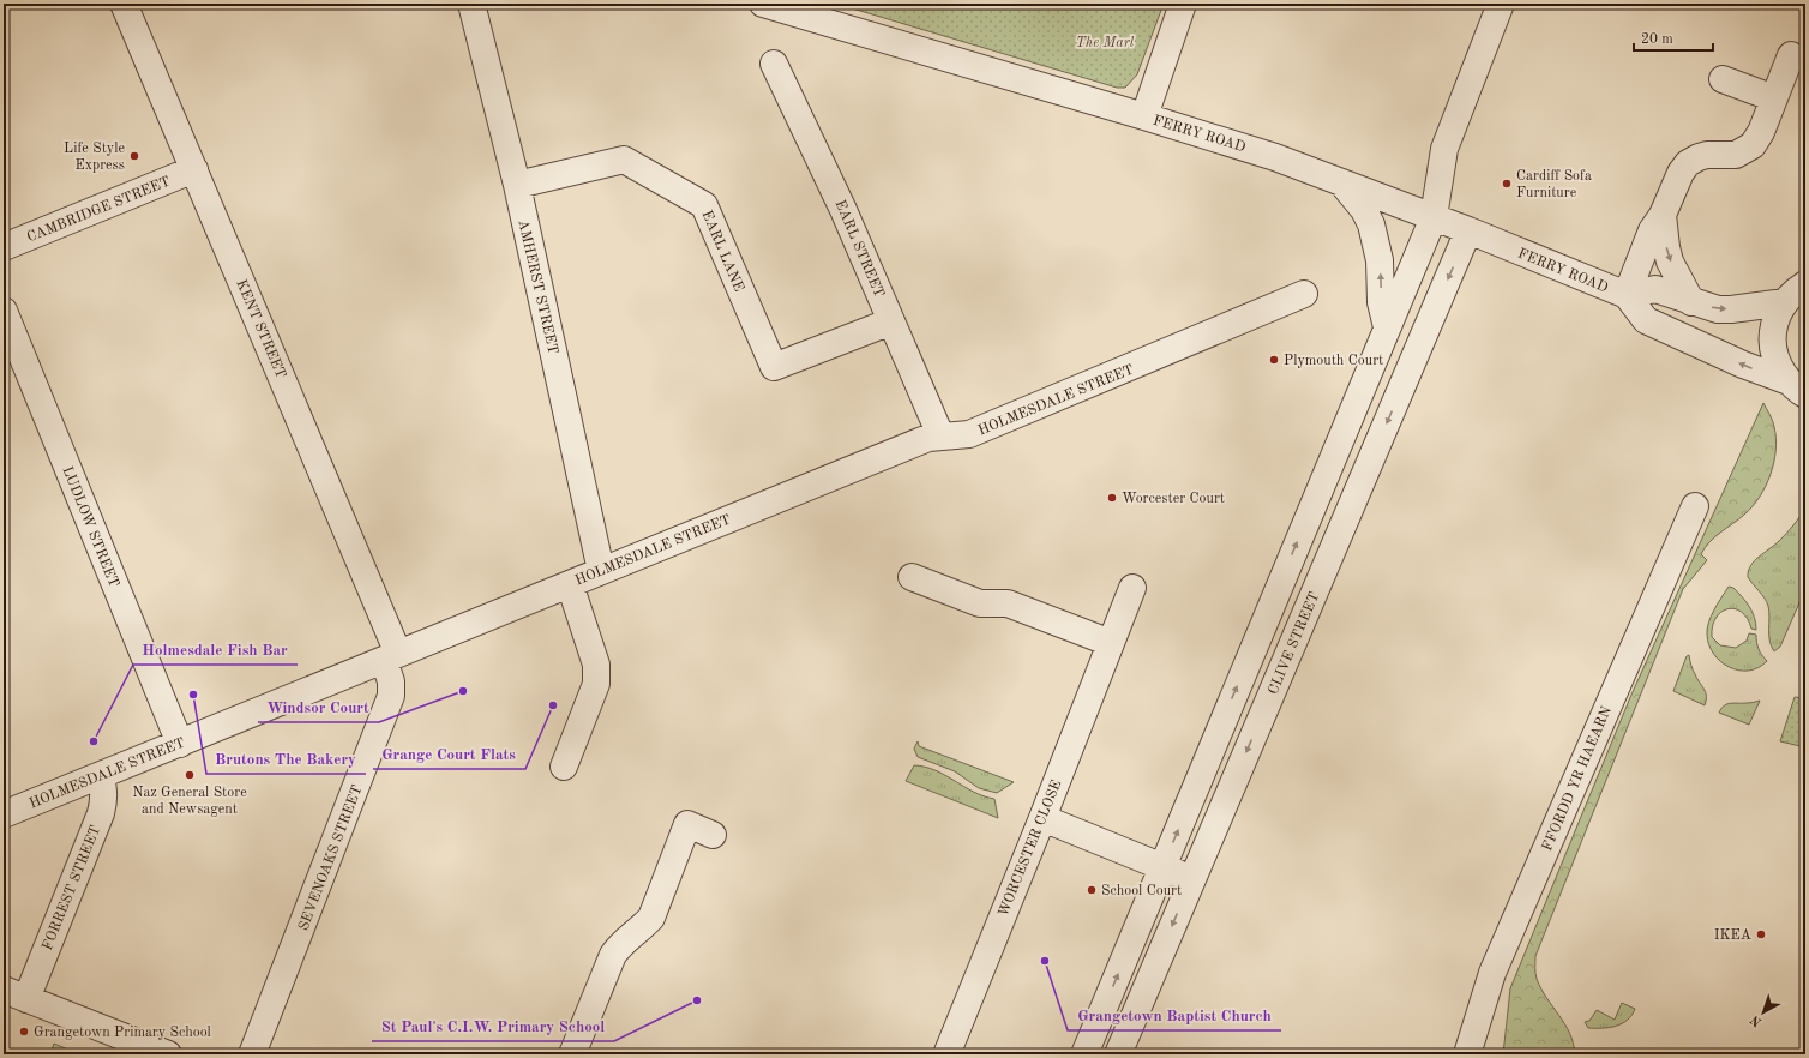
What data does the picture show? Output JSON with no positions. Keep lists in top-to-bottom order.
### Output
{
  "streets": {
    "street": [
      "FERRY ROAD",
      "CAMBRIDGE STREET",
      "EARL STREET",
      "EARL LANE",
      "AMHERST STREET",
      "KENT STREET",
      "HOLMESDALE STREET",
      "LUDLOW STREET",
      "CLIVE STREET",
      "FFORDD YR HAEARN",
      "WORCESTER CLOSE",
      "SEVENOAKS STREET",
      "FORREST STREET"
    ]
  },
  "crossings": [
    ["FERRY ROAD", "CLIVE STREET"],
    ["CAMBRIDGE STREET", "KENT STREET"],
    ["EARL STREET", "EARL LANE"],
    ["EARL STREET", "HOLMESDALE STREET"],
    ["EARL LANE", "AMHERST STREET"],
    ["AMHERST STREET", "HOLMESDALE STREET"],
    ["KENT STREET", "HOLMESDALE STREET"],
    ["KENT STREET", "SEVENOAKS STREET"],
    ["HOLMESDALE STREET", "LUDLOW STREET"],
    ["HOLMESDALE STREET", "SEVENOAKS STREET"],
    ["HOLMESDALE STREET", "FORREST STREET"]
  ],
  "parks": ["The Marl"],
  "places": [
    "Life Style Express",
    "Cardiff Sofa Furniture",
    "Plymouth Court",
    "Worcester Court",
    "Windsor Court",
    "Brutons The Bakery",
    "Grange Court Flats",
    "Holmesdale Fish Bar",
    "Naz General Store and Newsagent",
    "School Court",
    "IKEA",
    "Grangetown Baptist Church",
    "St Paul's C.I.W. Primary School",
    "Grangetown Primary School"
  ],
  "scale_bar": "20 m",
  "north": "bottom left"
}
